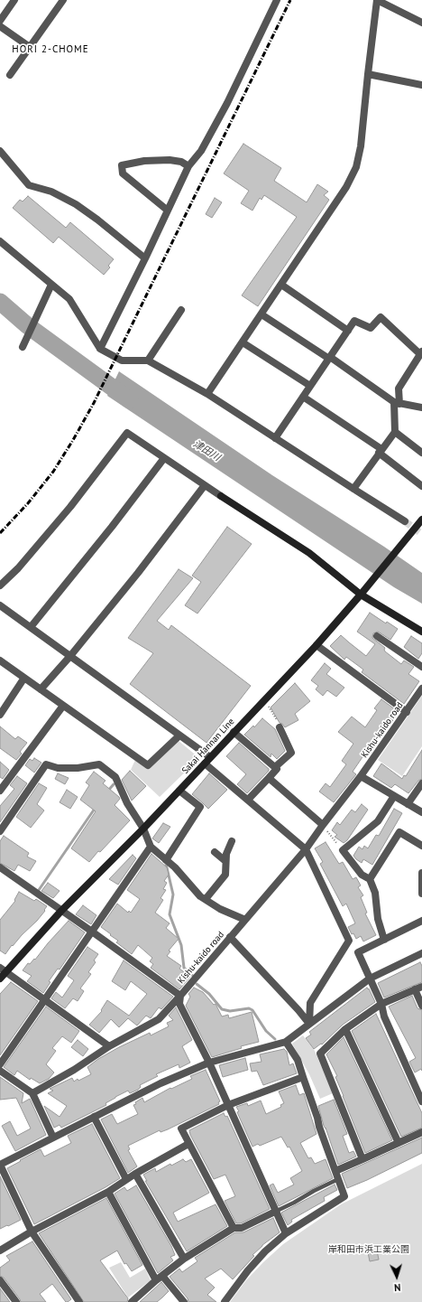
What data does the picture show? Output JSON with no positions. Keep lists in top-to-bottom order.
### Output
{
  "streets": {
    "main road": ["Sakai Hannan Line"],
    "street": ["Kishu-kaido road"]
  },
  "districts": ["HORI 2-CHOME"],
  "water": ["津田川"],
  "parks": ["岸和田市浜工業公園"],
  "north": "bottom"
}
